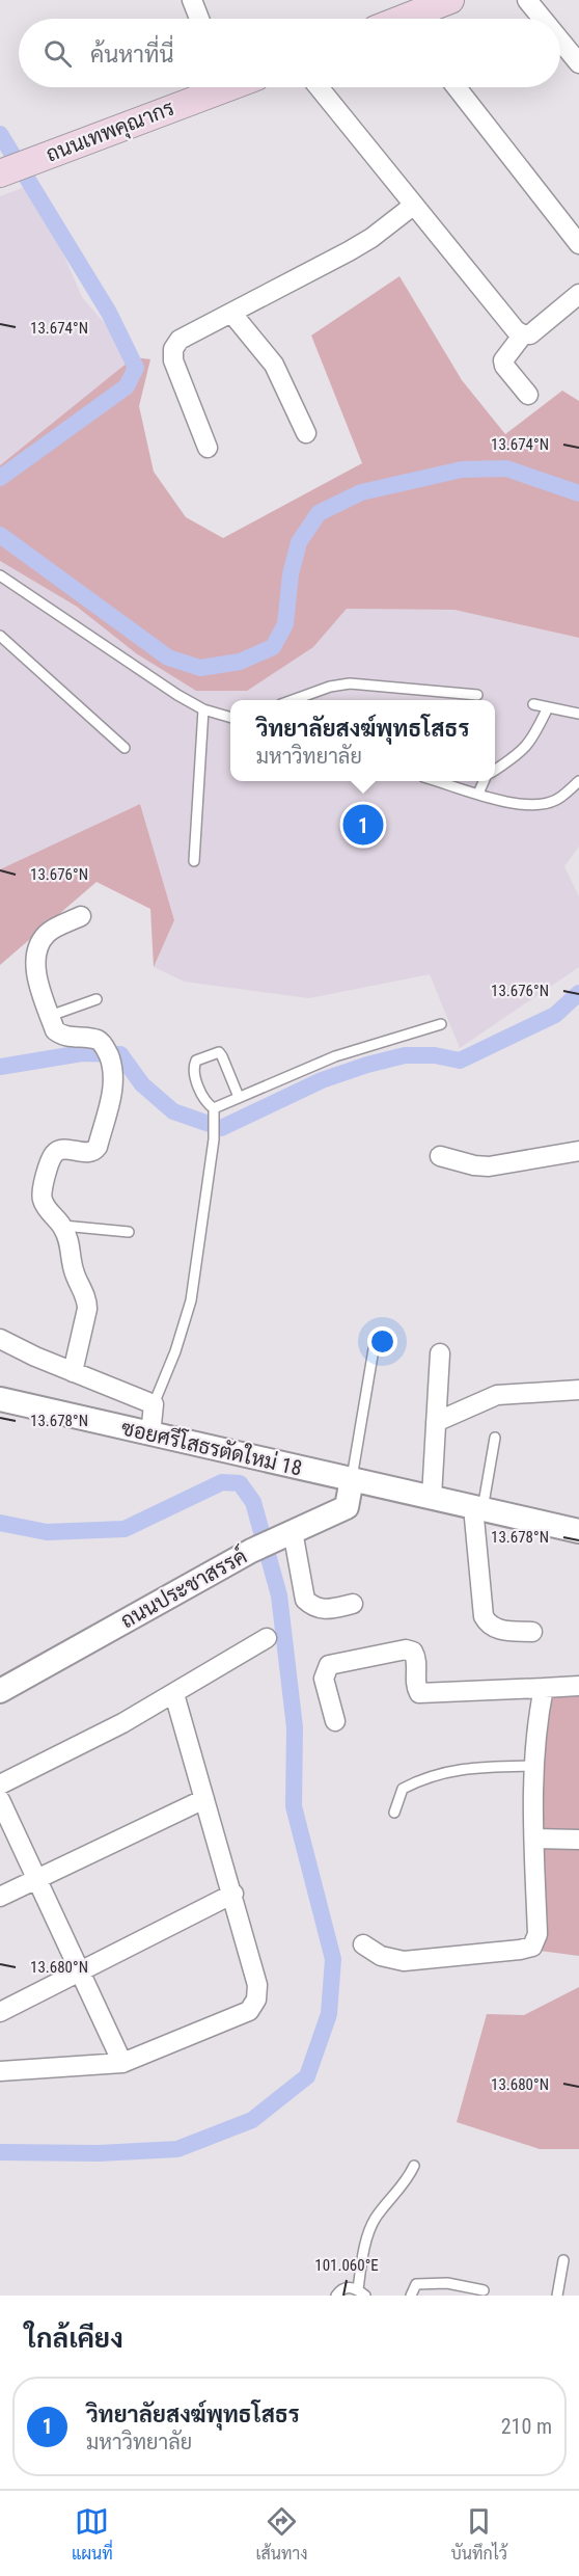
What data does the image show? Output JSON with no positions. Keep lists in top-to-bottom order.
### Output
{
  "streets": {
    "main road": ["ถนนเทพคุณากร"],
    "street": ["ซอยศรีโสธรตัดใหม่ 18", "ถนนประชาสรรค์"]
  },
  "crossings": [
    ["ซอยศรีโสธรตัดใหม่ 18", "ถนนประชาสรรค์"]
  ],
  "page": {
    "search": "ค้นหาที่นี่",
    "popup": ["วิทยาลัยสงฆ์พุทธโสธร", "มหาวิทยาลัย"],
    "pins": "1",
    "heading": "ใกล้เคียง",
    "list": [
      {
        "mark": "1",
        "name": "วิทยาลัยสงฆ์พุทธโสธร",
        "note": "มหาวิทยาลัย",
        "value": "210 m"
      }
    ],
    "nav": ["แผนที่", "เส้นทาง", "บันทึกไว้"]
  },
  "coordinates": [
    "13.674°N",
    "13.676°N",
    "13.678°N",
    "13.680°N",
    "101.060°E"
  ]
}
